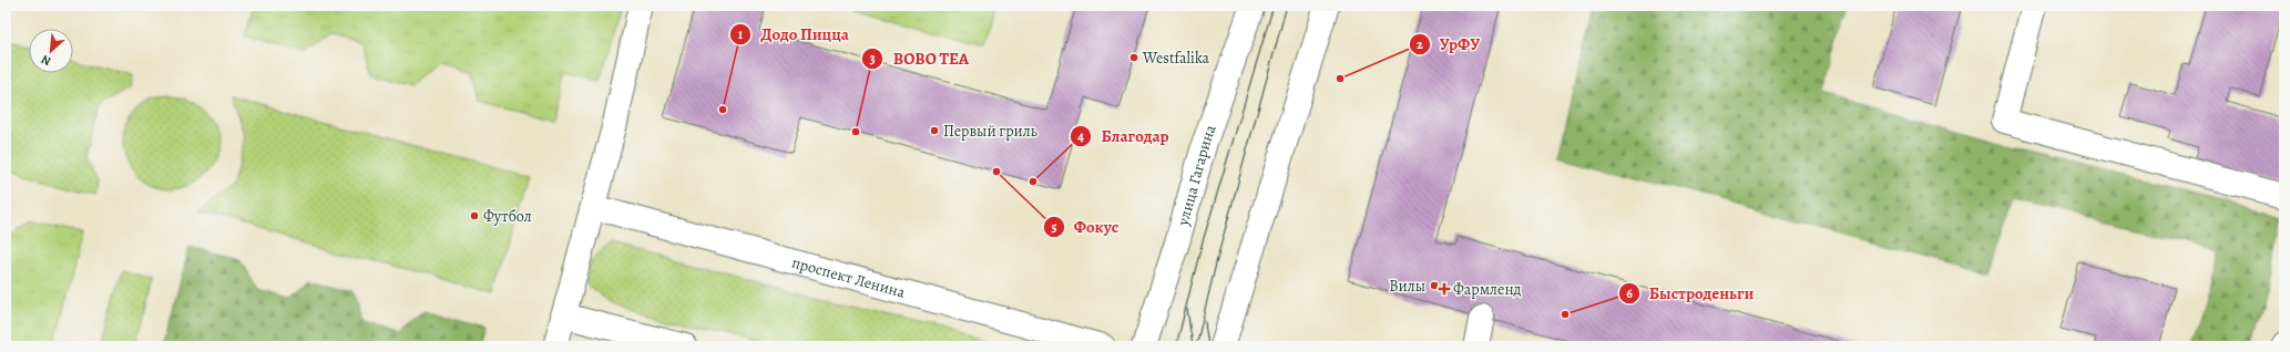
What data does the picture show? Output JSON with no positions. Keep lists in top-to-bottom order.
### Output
{
  "streets": {
    "street": ["улица Гагарина", "проспект Ленина"]
  },
  "places": {
    "other": [
      "Westfalika",
      "УрФУ",
      "Додо Пицца",
      "Первый гриль",
      "BOBO TEA",
      "Фокус",
      "Благодар",
      "Футбол",
      "Вилы",
      "Быстроденьги"
    ],
    "health": ["Фармленд"]
  },
  "north": "bottom left"
}
